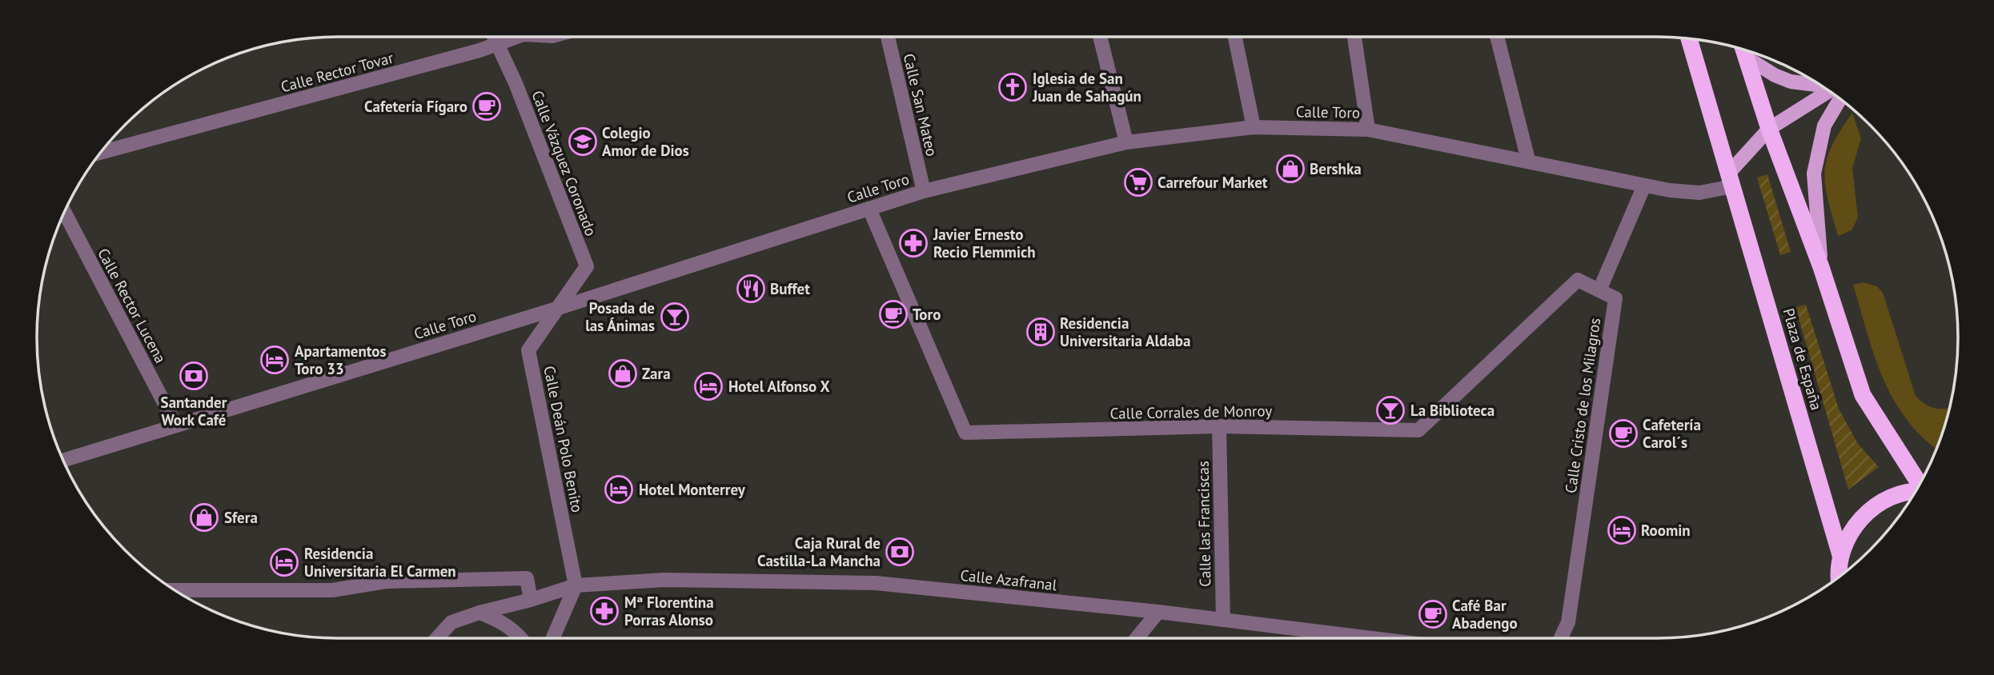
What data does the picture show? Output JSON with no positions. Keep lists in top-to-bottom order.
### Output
{
  "streets": {
    "highway": ["Plaza de España"],
    "street": [
      "Calle Rector Tovar",
      "Calle San Mateo",
      "Calle Toro",
      "Calle Vázquez Coronado",
      "Calle Rector Lucena",
      "Calle Cristo de los Milagros",
      "Calle Corrales de Monroy",
      "Calle Deán Polo Benito",
      "Calle las Franciscas",
      "Calle Azafranal"
    ]
  },
  "crossings": [
    ["Calle Rector Tovar", "Calle Vázquez Coronado"],
    ["Calle San Mateo", "Calle Toro"],
    ["Calle Toro", "Calle Vázquez Coronado"],
    ["Calle Toro", "Calle Rector Lucena"],
    ["Calle Toro", "Plaza de España"],
    ["Calle Toro", "Calle Corrales de Monroy"],
    ["Calle Toro", "Calle Deán Polo Benito"],
    ["Calle Vázquez Coronado", "Calle Deán Polo Benito"],
    ["Calle Cristo de los Milagros", "Calle Corrales de Monroy"],
    ["Calle Corrales de Monroy", "Calle las Franciscas"],
    ["Calle Deán Polo Benito", "Calle Azafranal"],
    ["Calle las Franciscas", "Calle Azafranal"]
  ],
  "places": {
    "church": ["Iglesia de San Juan de Sahagún"],
    "cafe": [
      "Cafetería Fígaro",
      "Toro",
      "Cafetería Carol´s",
      "Café Bar Abadengo"
    ],
    "school or university": ["Colegio Amor de Dios"],
    "shop": ["Bershka", "Zara", "Sfera"],
    "supermarket": ["Carrefour Market"],
    "pharmacy": ["Javier Ernesto Recio Flemmich", "Mª Florentina Porras Alonso"],
    "restaurant": ["Buffet"],
    "bar": ["Posada de las Ánimas", "La Biblioteca"],
    "building": ["Residencia Universitaria Aldaba"],
    "hotel": [
      "Apartamentos Toro 33",
      "Hotel Alfonso X",
      "Hotel Monterrey",
      "Roomin",
      "Residencia Universitaria El Carmen"
    ],
    "bank": ["Santander Work Café", "Caja Rural de Castilla-La Mancha"]
  }
}
